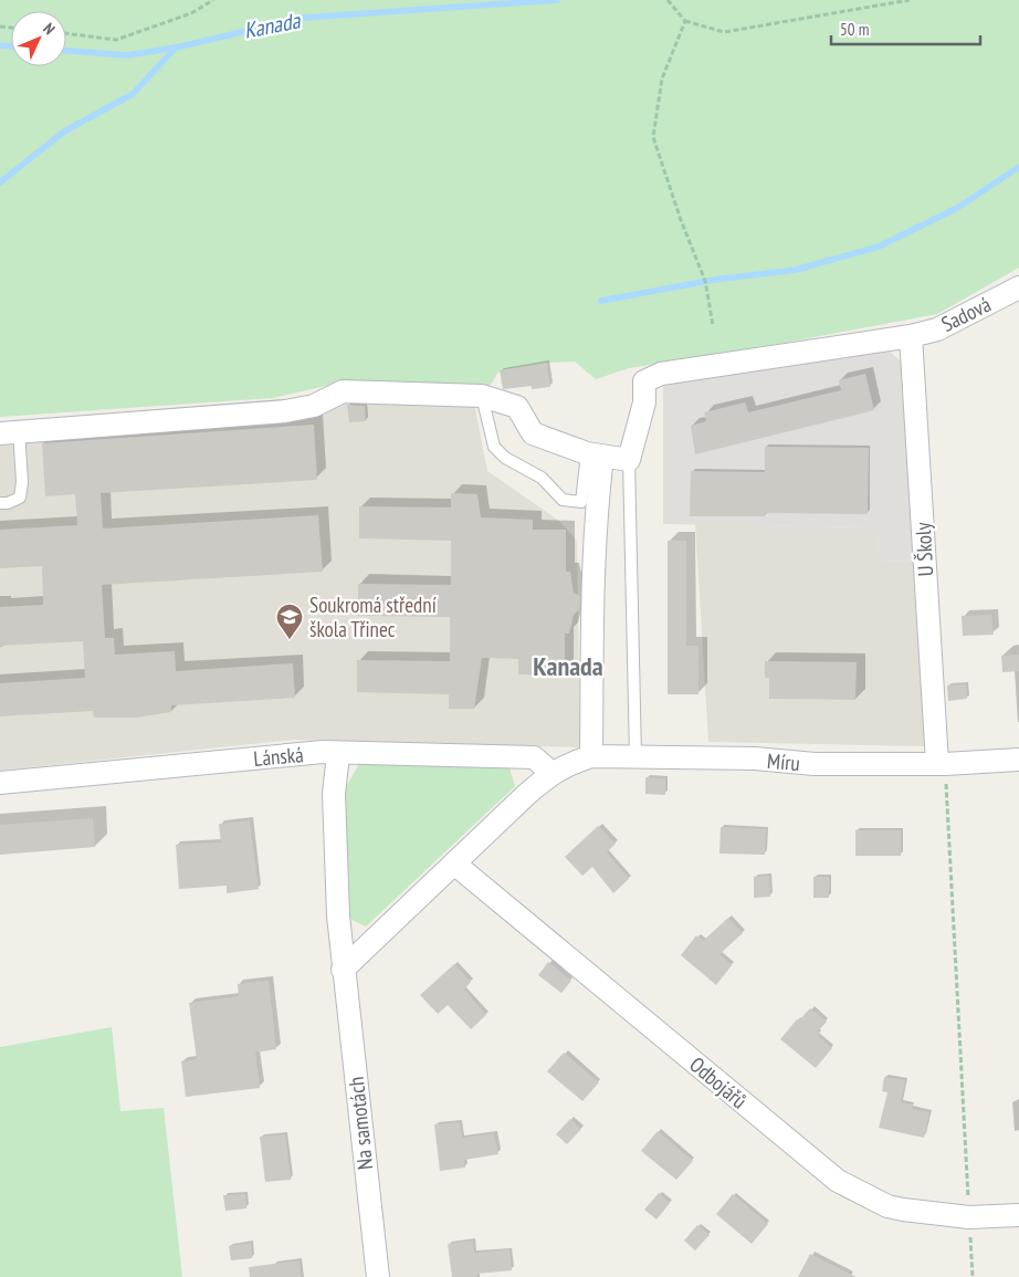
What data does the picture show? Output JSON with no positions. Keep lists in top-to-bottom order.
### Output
{
  "streets": {
    "street": [
      "Sadová",
      "U Školy",
      "Lánská",
      "Míru",
      "Odbojářů",
      "Na samotách"
    ]
  },
  "crossings": [
    ["Sadová", "U Školy"],
    ["U Školy", "Míru"],
    ["Lánská", "Míru"],
    ["Lánská", "Na samotách"]
  ],
  "districts": ["Kanada"],
  "water": ["Kanada"],
  "places": {
    "school or university": ["Soukromá střední škola Třinec"]
  },
  "scale_bar": "50 m",
  "north": "top right"
}
